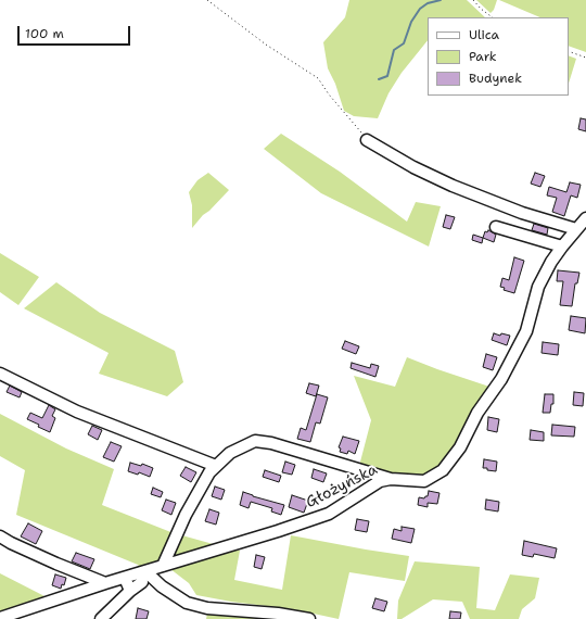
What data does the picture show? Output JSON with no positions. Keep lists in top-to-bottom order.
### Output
{
  "streets": {
    "street": ["Głożyńska"]
  },
  "legend": ["Ulica", "Park", "Budynek"],
  "scale_bar": "100 m"
}
